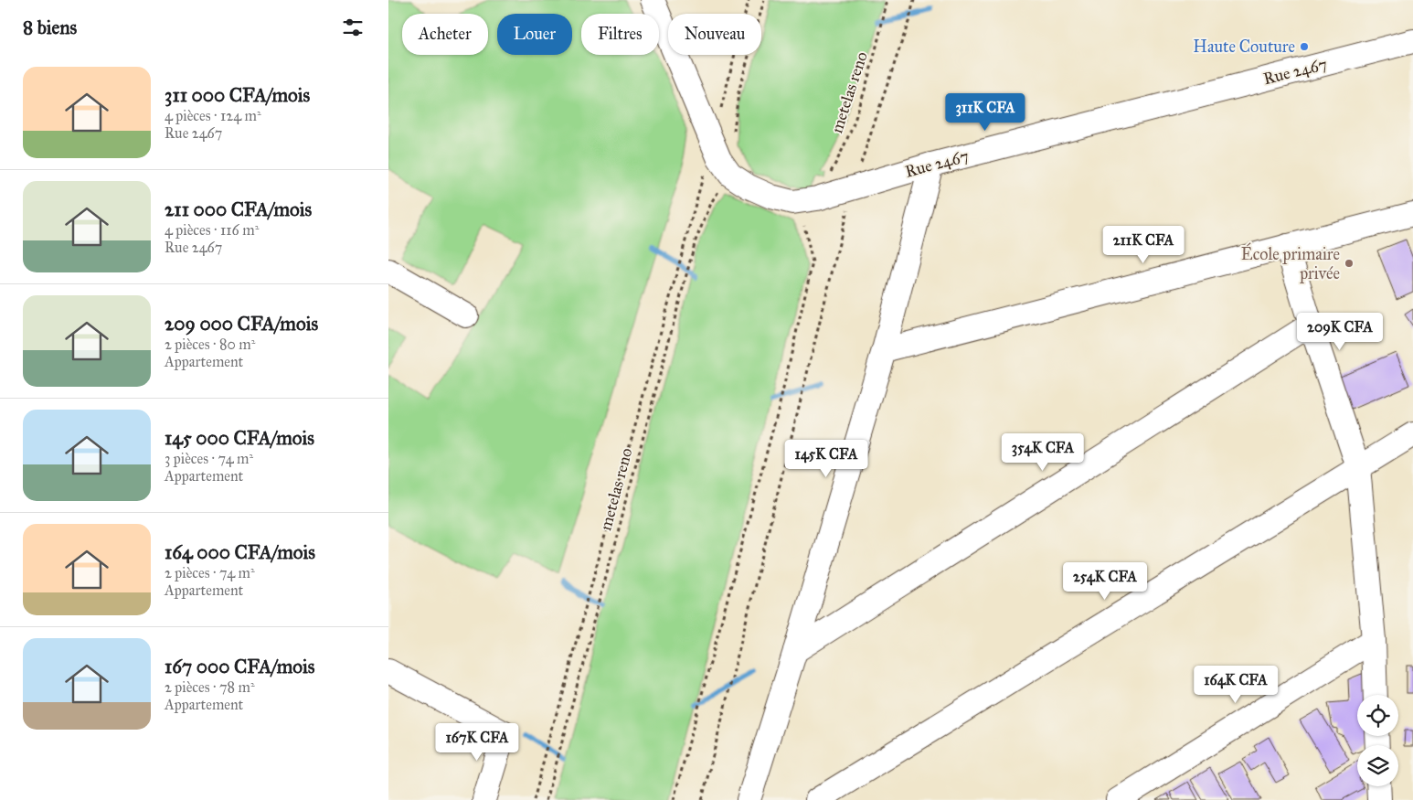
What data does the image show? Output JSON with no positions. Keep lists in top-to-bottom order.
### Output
{
  "streets": {
    "street": ["Rue 2467"],
    "path": ["metelas reno"]
  },
  "places": ["Haute Couture", "École primaire privée"],
  "page": {
    "heading": "8 biens",
    "chip": [
      "Acheter",
      "Louer",
      "Filtres",
      "Nouveau"
    ],
    "list": [
      {
        "name": "311 000 CFA/mois",
        "note": "4 pièces · 124 m² · Rue 2467"
      },
      {
        "name": "211 000 CFA/mois",
        "note": "4 pièces · 116 m² · Rue 2467"
      },
      {
        "name": "209 000 CFA/mois",
        "note": "2 pièces · 80 m² · Appartement"
      },
      {
        "name": "145 000 CFA/mois",
        "note": "3 pièces · 74 m² · Appartement"
      },
      {
        "name": "164 000 CFA/mois",
        "note": "2 pièces · 74 m² · Appartement"
      },
      {
        "name": "167 000 CFA/mois",
        "note": "2 pièces · 78 m² · Appartement"
      }
    ],
    "price": [
      "311K CFA",
      "211K CFA",
      "209K CFA",
      "354K CFA",
      "145K CFA",
      "254K CFA",
      "164K CFA",
      "167K CFA"
    ]
  }
}
